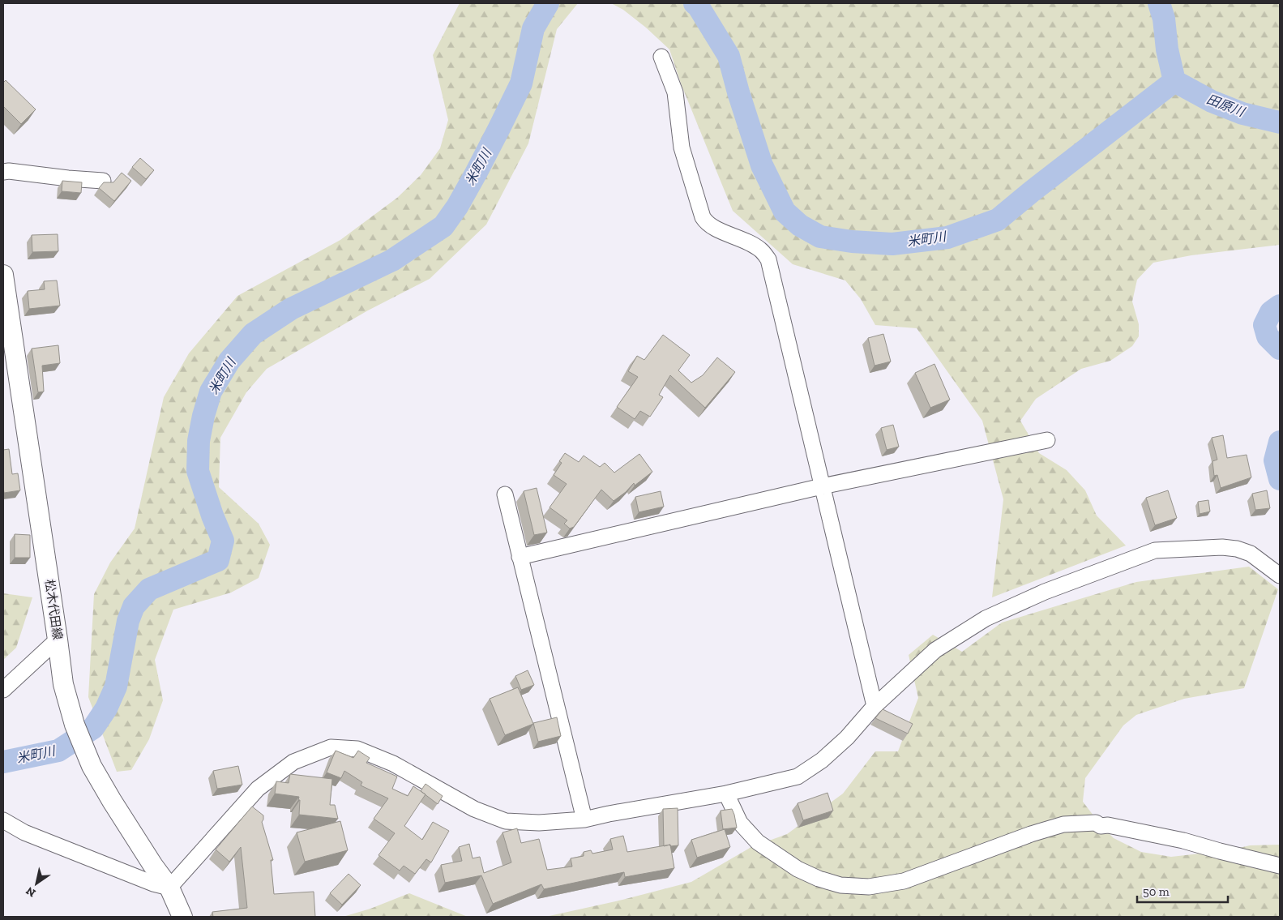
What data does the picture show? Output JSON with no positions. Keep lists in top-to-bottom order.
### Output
{
  "streets": {
    "main road": ["松木代田線"]
  },
  "water": ["田原川", "米町川"],
  "scale_bar": "50 m",
  "north": "bottom left"
}
